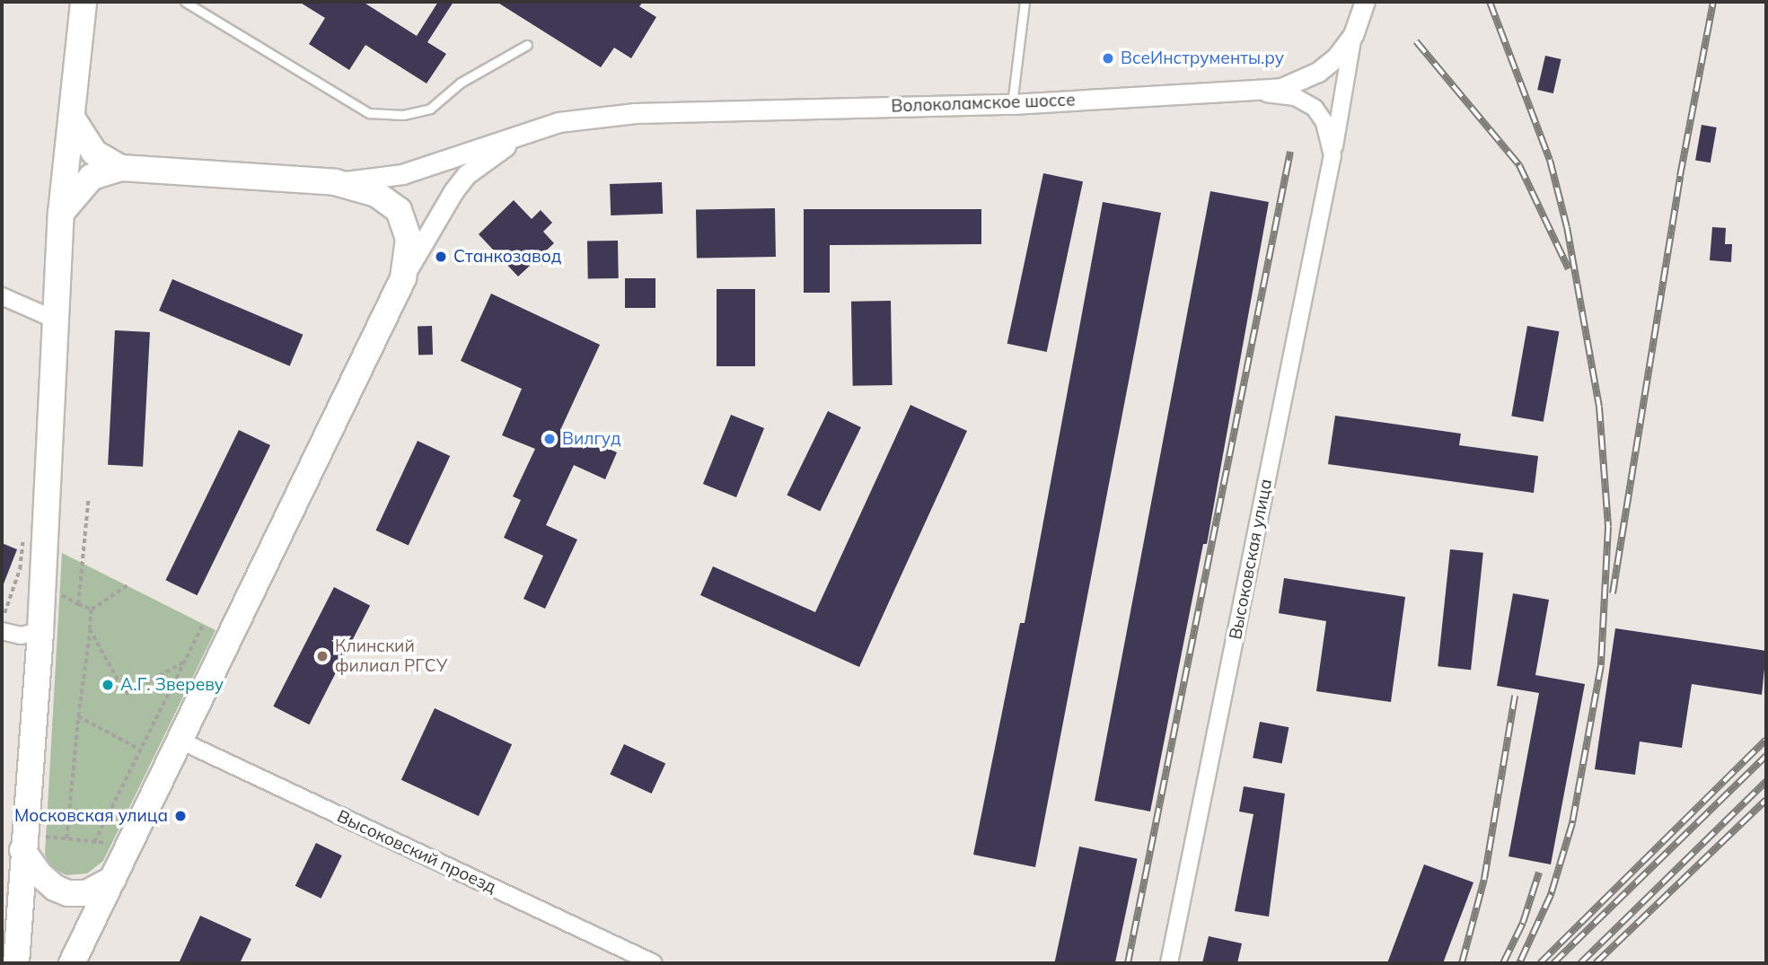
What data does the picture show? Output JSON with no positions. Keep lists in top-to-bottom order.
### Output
{
  "streets": {
    "street": ["Волоколамское шоссе", "Высоковская улица", "Высоковский проезд"]
  },
  "crossings": [
    ["Волоколамское шоссе", "Высоковская улица"]
  ],
  "places": [
    "ВсеИнструменты.ру",
    "Станкозавод",
    "Вилгуд",
    "Клинский филиал РГСУ",
    "А.Г. Звереву",
    "Московская улица"
  ]
}
